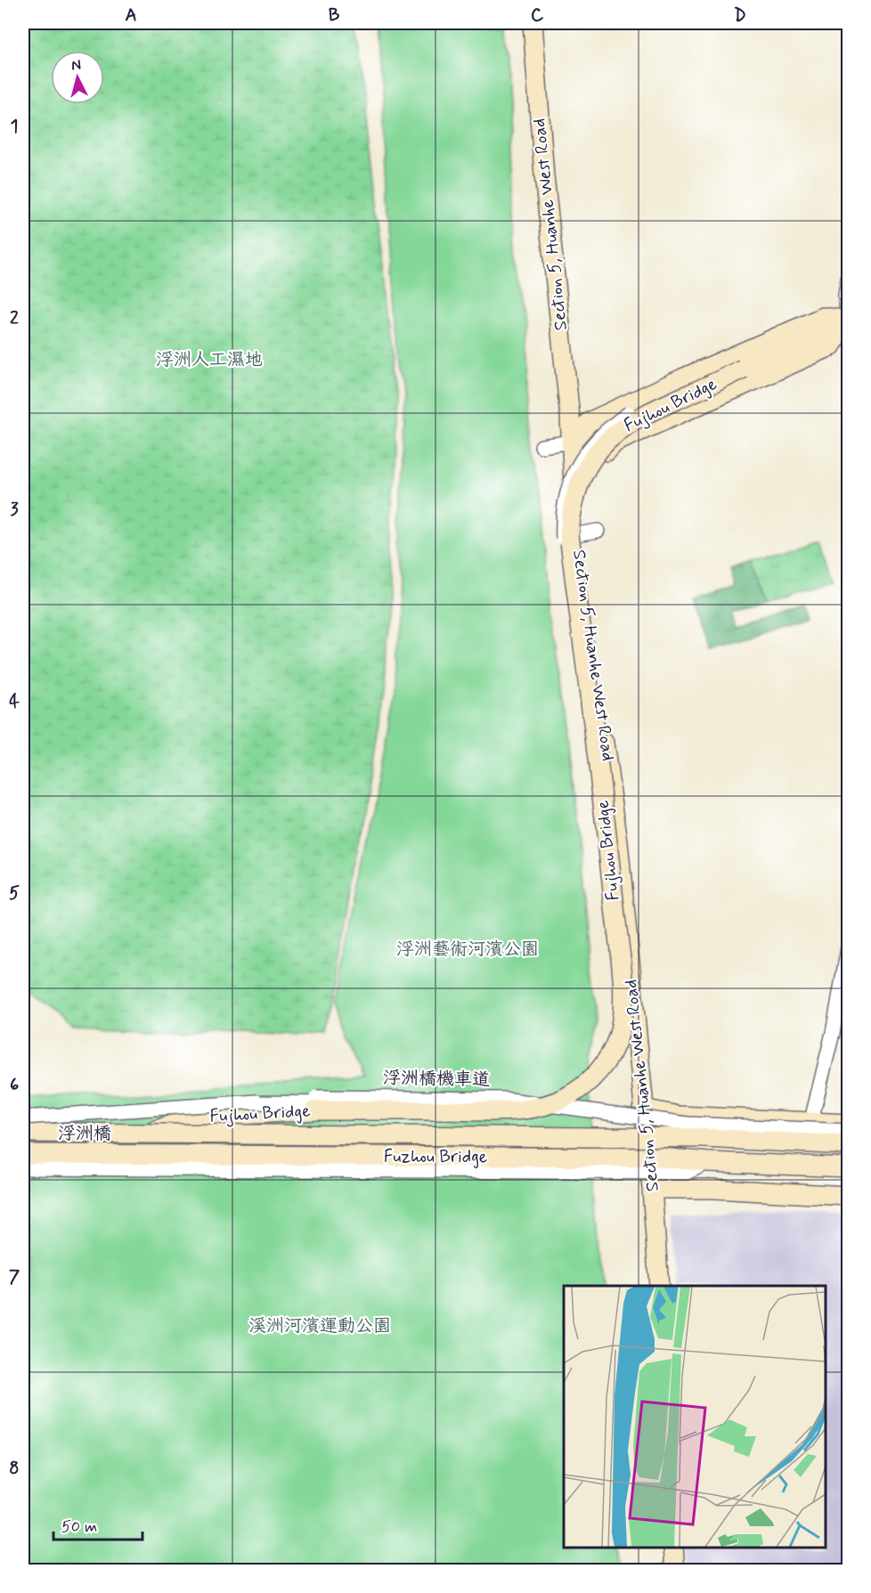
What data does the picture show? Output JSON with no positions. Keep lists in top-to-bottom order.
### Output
{
  "streets": {
    "main road": [
      "Section 5, Huanhe West Road",
      "Fujhou Bridge",
      "浮洲橋",
      "Fuzhou Bridge"
    ],
    "street": ["浮洲橋機車道"]
  },
  "crossings": [
    ["Fujhou Bridge", "浮洲橋"],
    ["Fujhou Bridge", "Fuzhou Bridge"],
    ["浮洲橋", "Fuzhou Bridge"]
  ],
  "parks": ["浮洲人工濕地", "浮洲藝術河濱公園", "溪洲河濱運動公園"],
  "scale_bar": "50 m",
  "north": "top",
  "grid": {
    "columns": [
      "A",
      "B",
      "C",
      "D"
    ],
    "rows": [
      "1",
      "2",
      "3",
      "4",
      "5",
      "6",
      "7",
      "8"
    ]
  }
}
